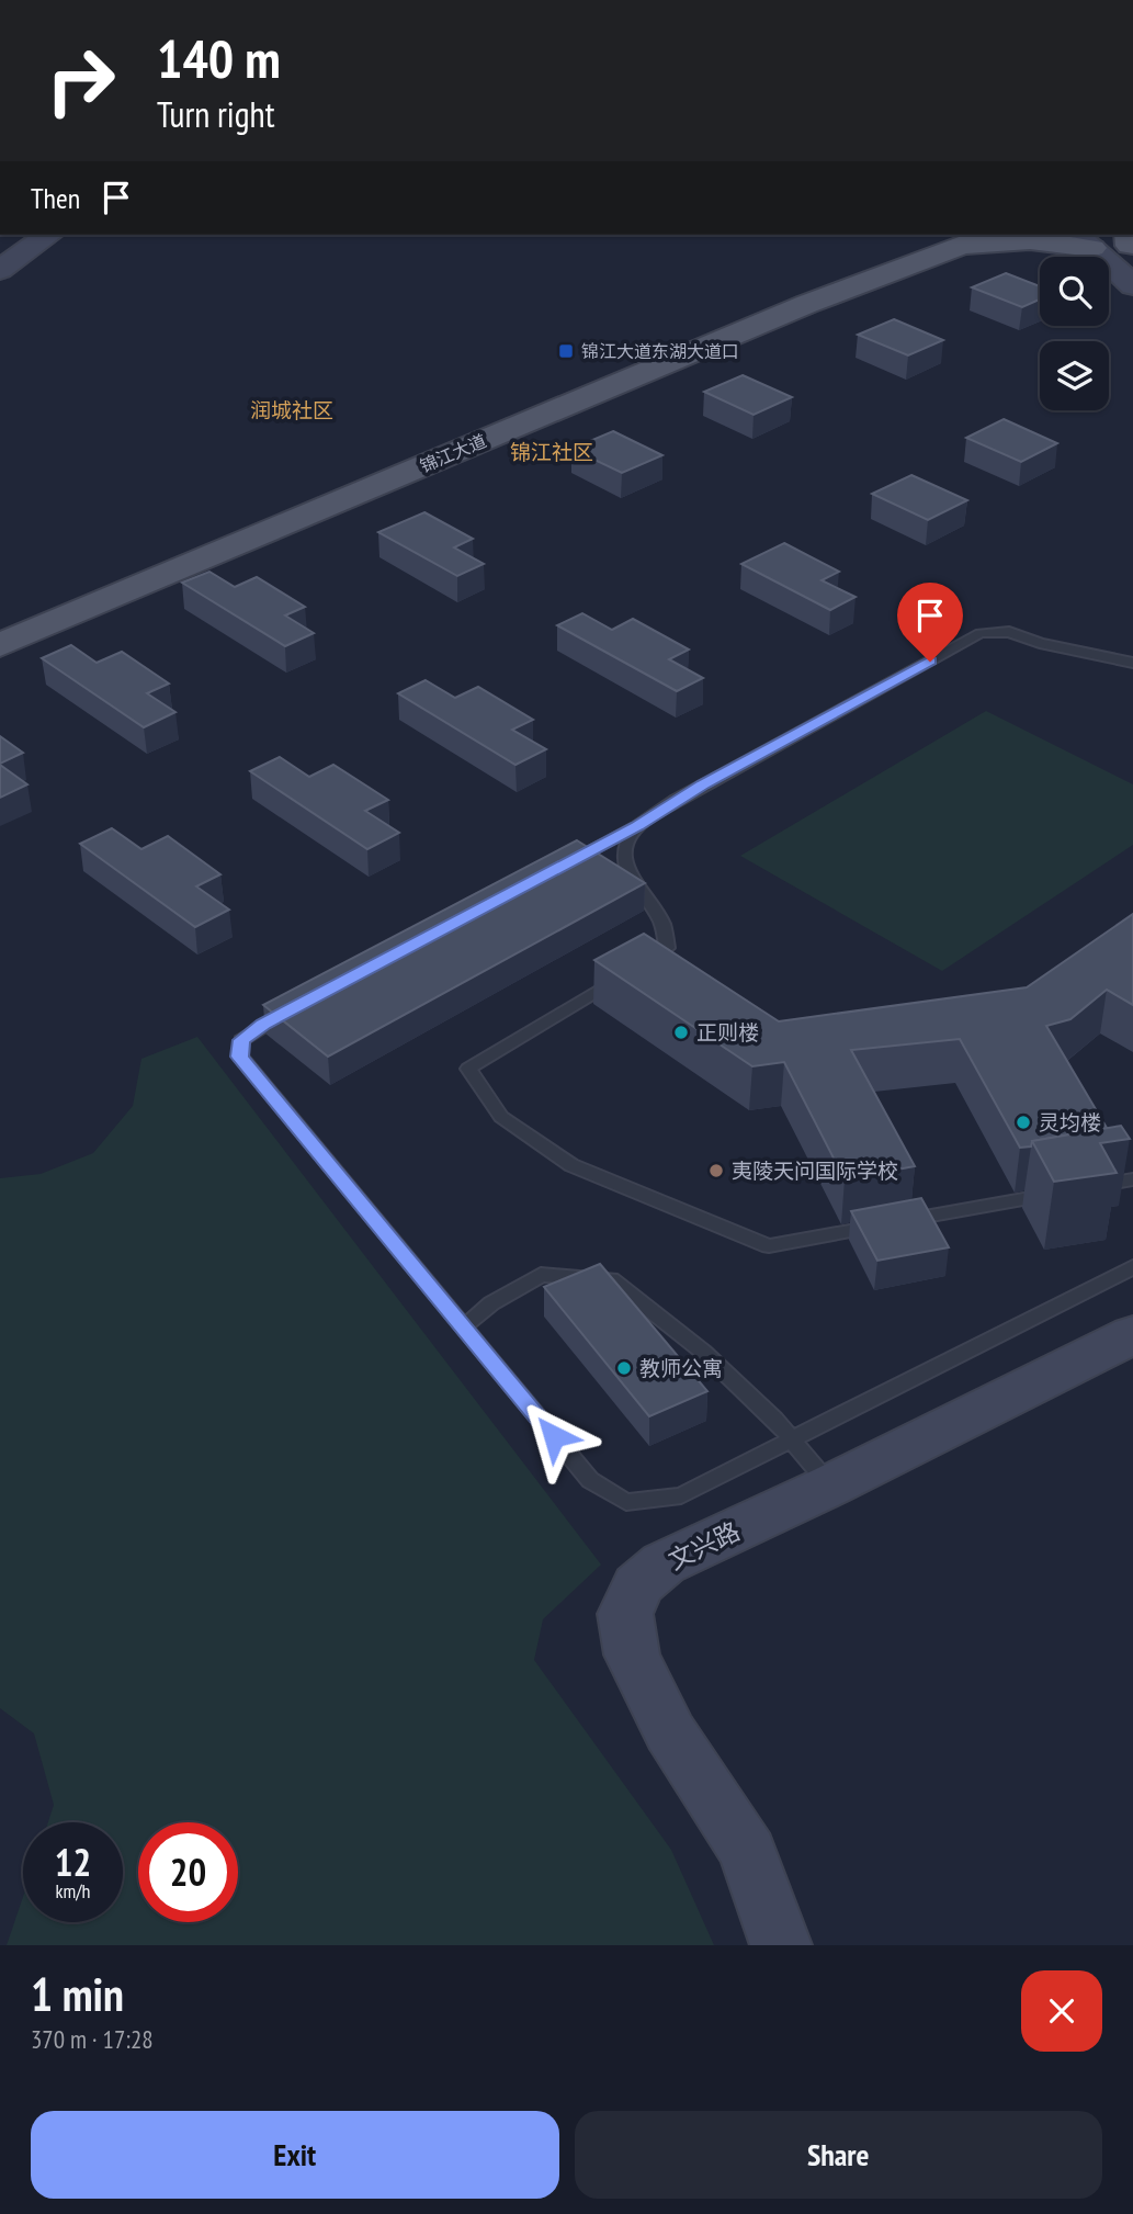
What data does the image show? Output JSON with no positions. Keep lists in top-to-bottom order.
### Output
{
  "streets": {
    "main road": ["锦江大道"],
    "street": ["文兴路"]
  },
  "districts": ["润城社区", "锦江社区"],
  "places": {
    "transit": ["锦江大道东湖大道口"],
    "other": [
      "正则楼",
      "灵均楼",
      "夷陵天问国际学校",
      "教师公寓"
    ]
  },
  "page": {
    "turn": ["140 m", "Turn right"],
    "then": "Then",
    "speed": "12 km/h",
    "limit": "20",
    "heading": ["1 min", "370 m · 17:28"],
    "buttons": ["Exit", "Share"]
  }
}
